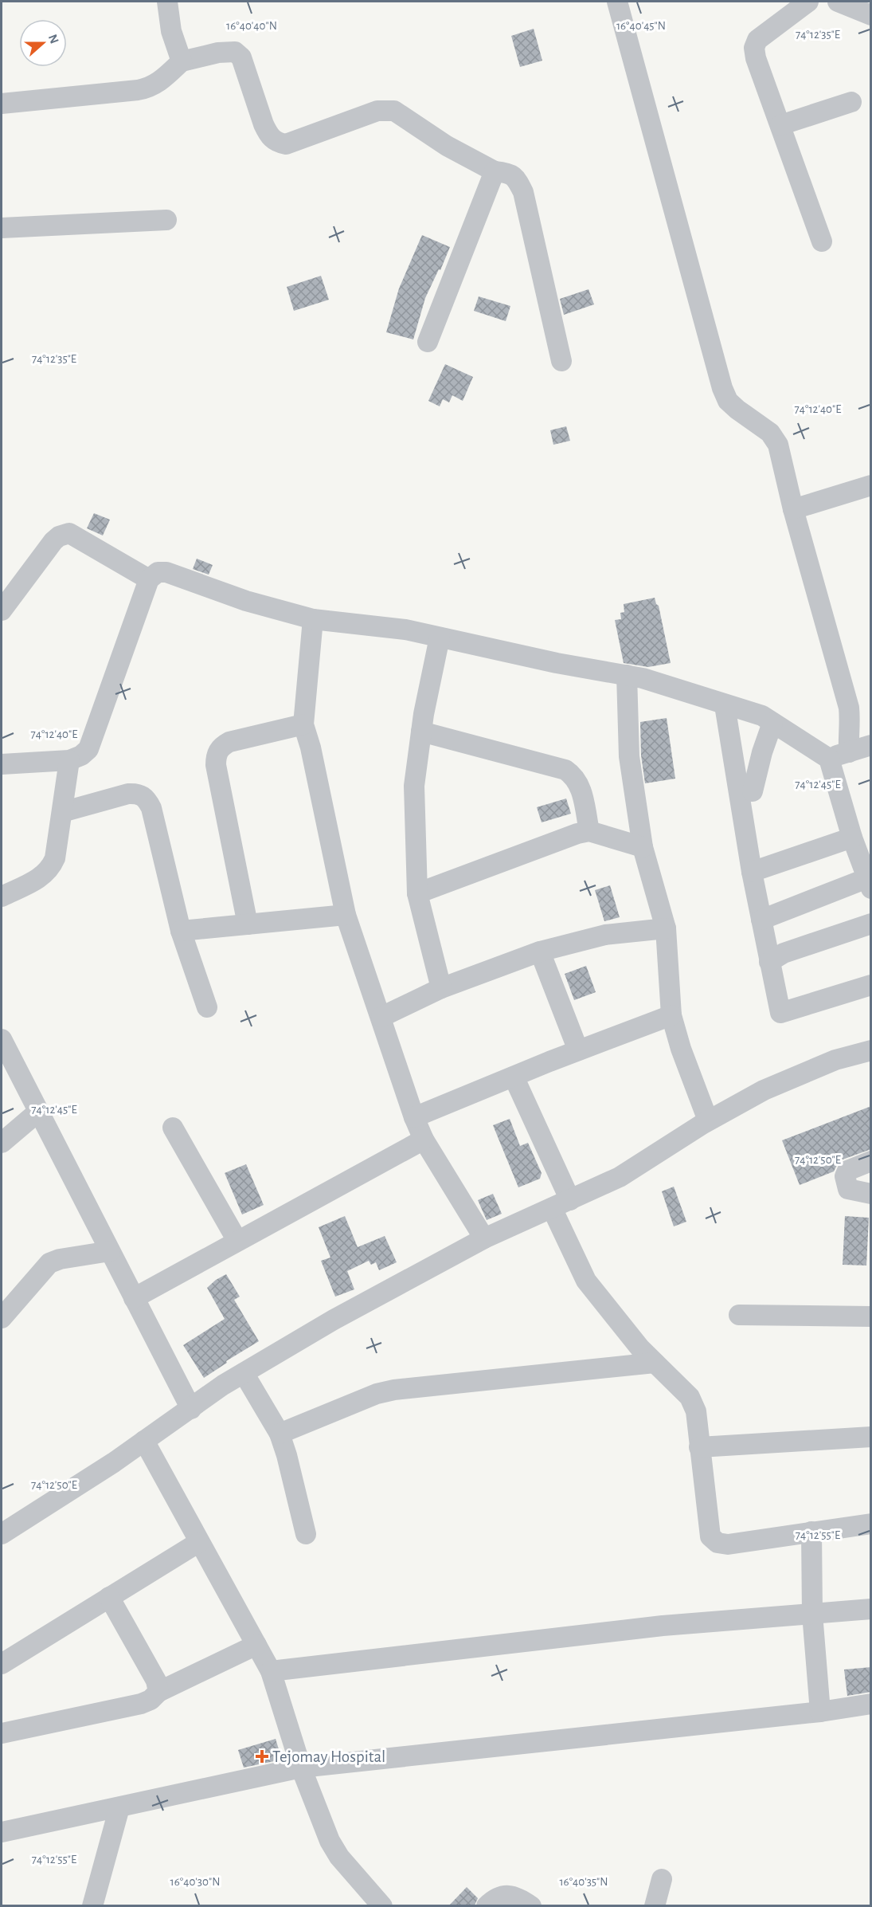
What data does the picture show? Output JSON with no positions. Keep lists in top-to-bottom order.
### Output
{
  "places": {
    "health": ["Tejomay Hospital"]
  },
  "north": "right",
  "coordinates": [
    "16°40'45\"N",
    "16°40'40\"N",
    "74°12'35\"E",
    "74°12'40\"E",
    "74°12'45\"E",
    "74°12'50\"E",
    "74°12'55\"E",
    "16°40'30\"N",
    "16°40'35\"N"
  ]
}
